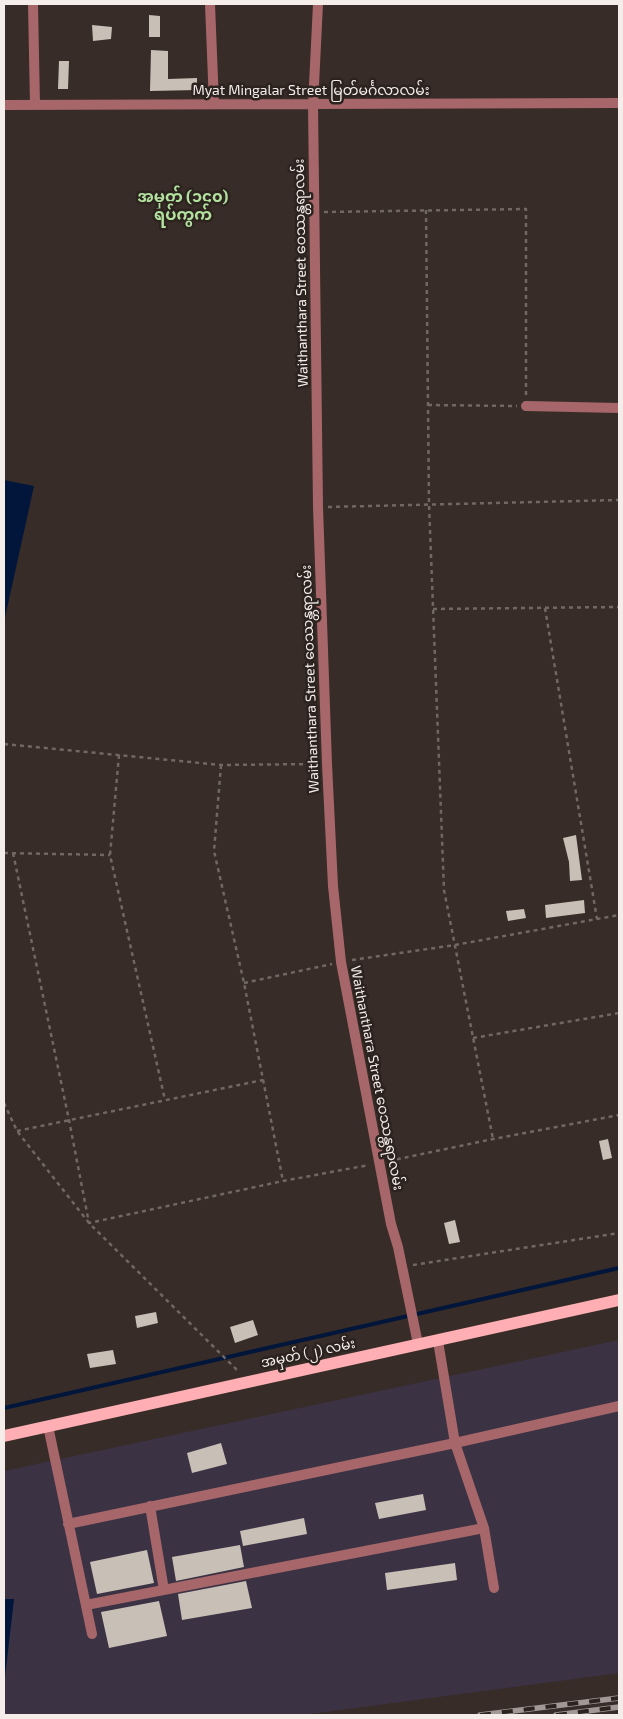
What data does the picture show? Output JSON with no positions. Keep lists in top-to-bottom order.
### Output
{
  "streets": {
    "main road": ["အမှတ် (၂) လမ်း"],
    "street": ["Myat Mingalar Street မြတ်မင်္ဂလာလမ်း", "Waithanthara Street ဝေဿန္တရာလမ်း"]
  },
  "crossings": [
    ["Myat Mingalar Street မြတ်မင်္ဂလာလမ်း", "Waithanthara Street ဝေဿန္တရာလမ်း"],
    ["Waithanthara Street ဝေဿန္တရာလမ်း", "အမှတ် (၂) လမ်း"]
  ],
  "districts": ["အမှတ် (၁၄၀) ရပ်ကွက်"]
}
